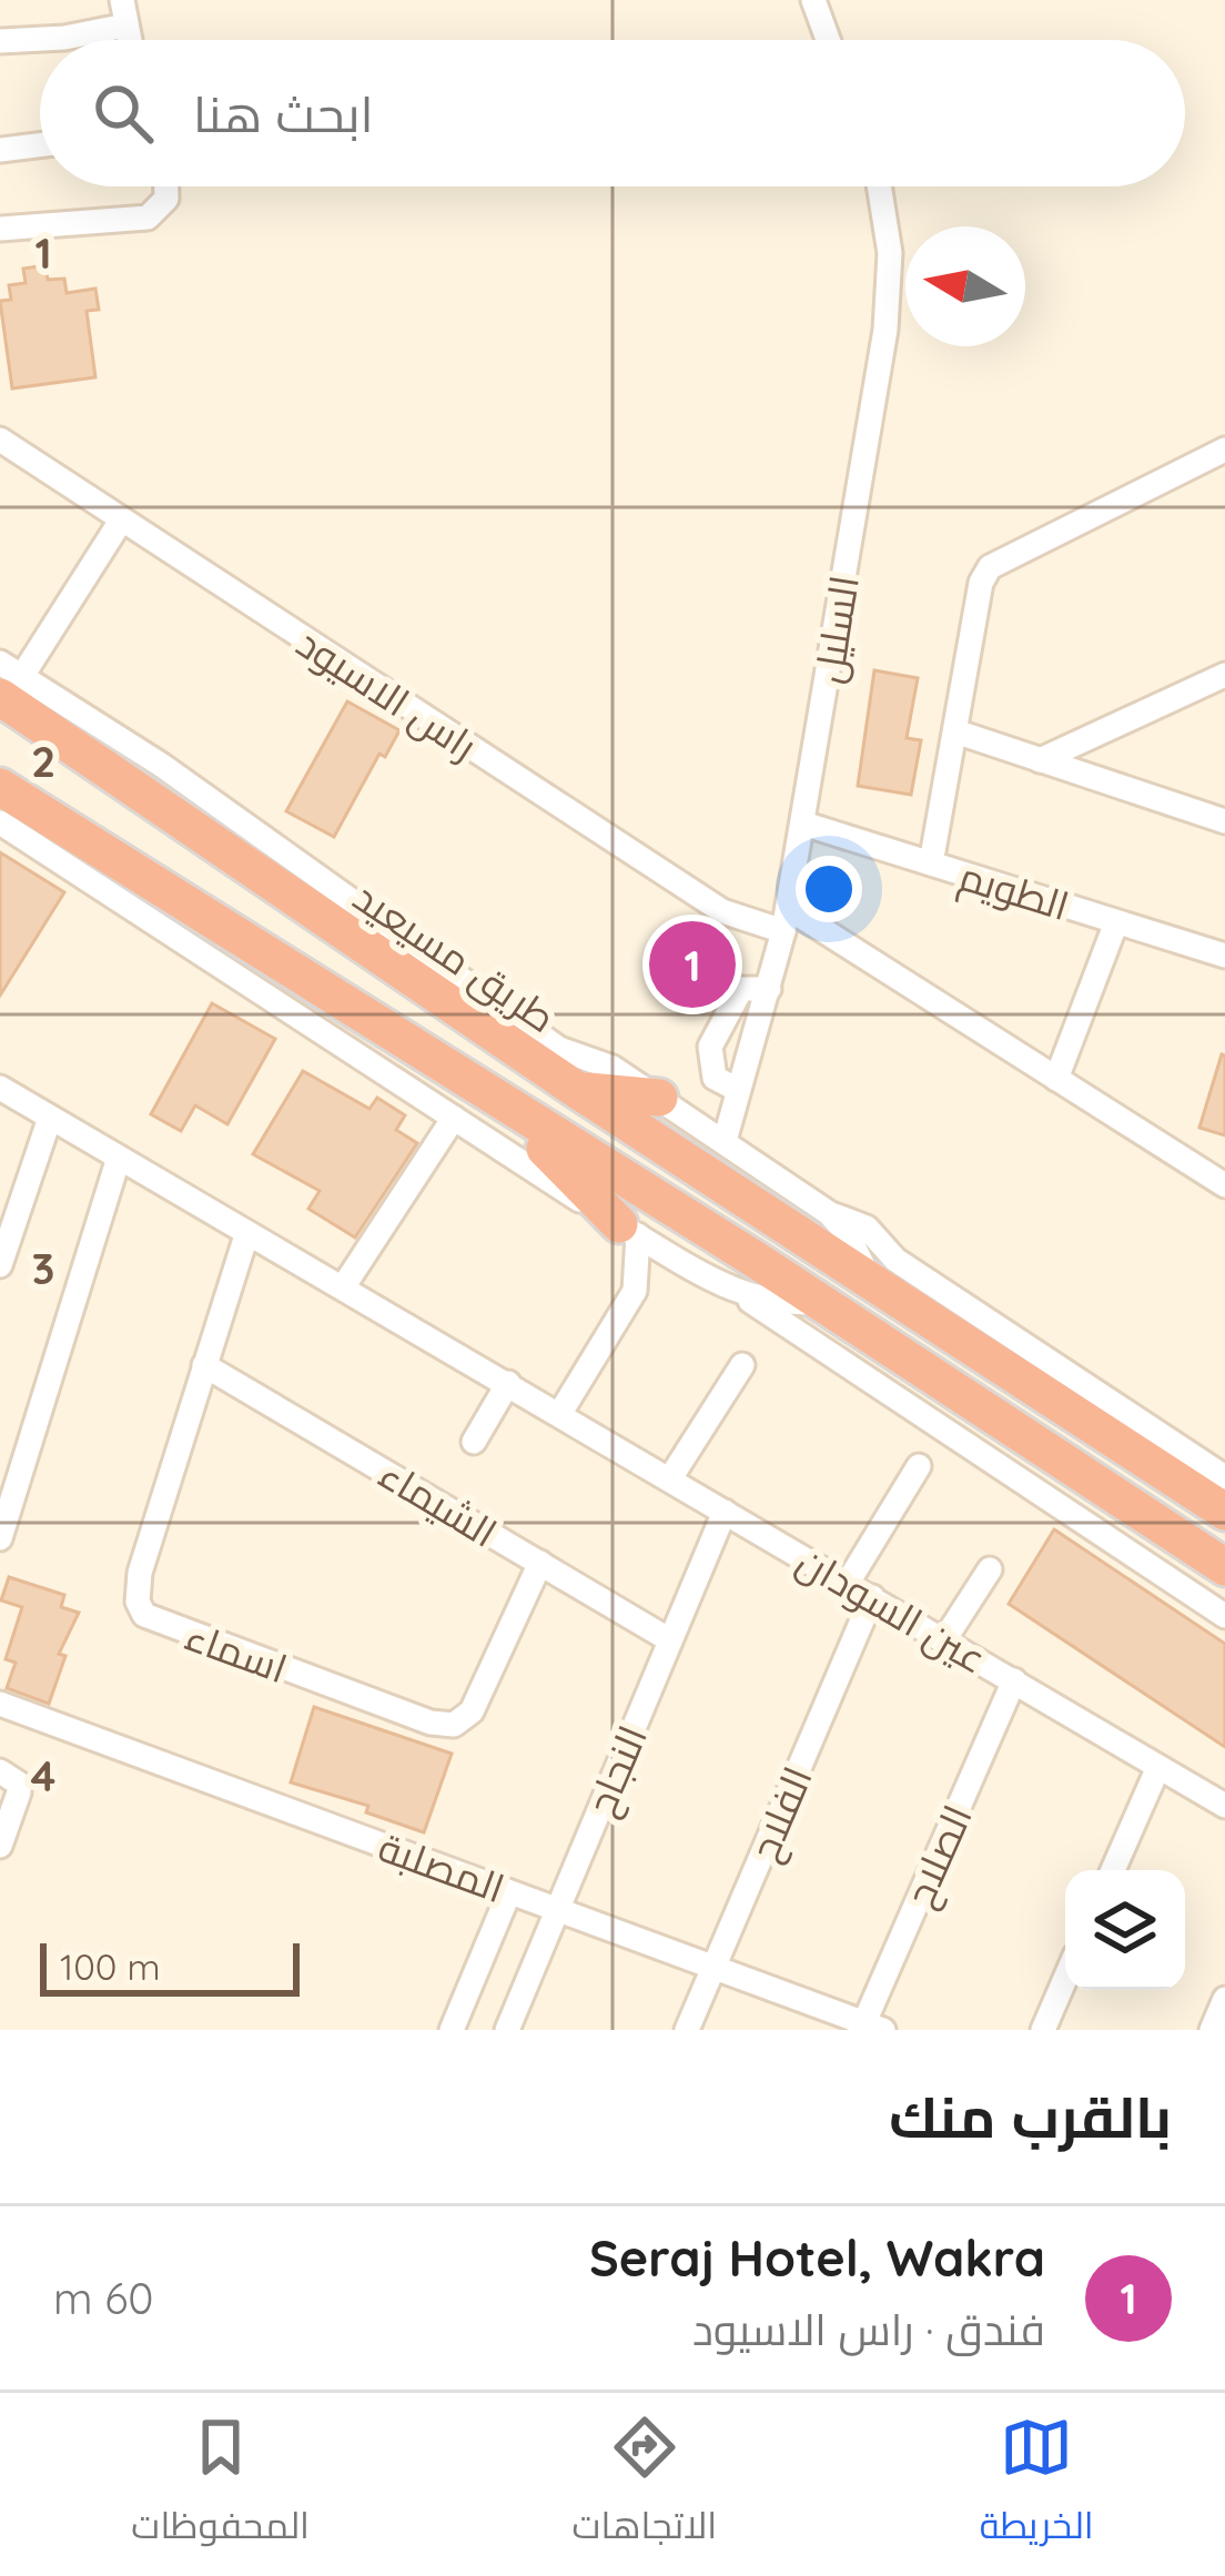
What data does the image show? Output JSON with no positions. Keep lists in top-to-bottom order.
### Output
{
  "streets": {
    "highway": ["طريق مسيعيد"],
    "street": [
      "السليل",
      "راس الاسيود",
      "الطويم",
      "الشيماء",
      "عين السودان",
      "اسماء",
      "النجاح",
      "الفلاح",
      "الصلاح",
      "المصلبة"
    ]
  },
  "crossings": [
    ["السليل", "راس الاسيود"],
    ["السليل", "الطويم"],
    ["السليل", "طريق مسيعيد"],
    ["الشيماء", "اسماء"],
    ["الشيماء", "النجاح"],
    ["عين السودان", "اسماء"],
    ["عين السودان", "النجاح"],
    ["عين السودان", "الفلاح"],
    ["عين السودان", "الصلاح"],
    ["النجاح", "المصلبة"],
    ["الفلاح", "المصلبة"],
    ["الصلاح", "المصلبة"]
  ],
  "scale_bar": "100 m",
  "north": "left",
  "page": {
    "search": "ابحث هنا",
    "pins": "1",
    "scale": "100 m",
    "heading": "بالقرب منك",
    "list": [
      {
        "mark": "1",
        "name": "Seraj Hotel, Wakra",
        "note": "فندق · راس الاسيود",
        "value": "60 m"
      }
    ],
    "nav": ["الخريطة", "الاتجاهات", "المحفوظات"]
  },
  "grid": {
    "rows": [
      "1",
      "2",
      "3",
      "4"
    ]
  }
}
